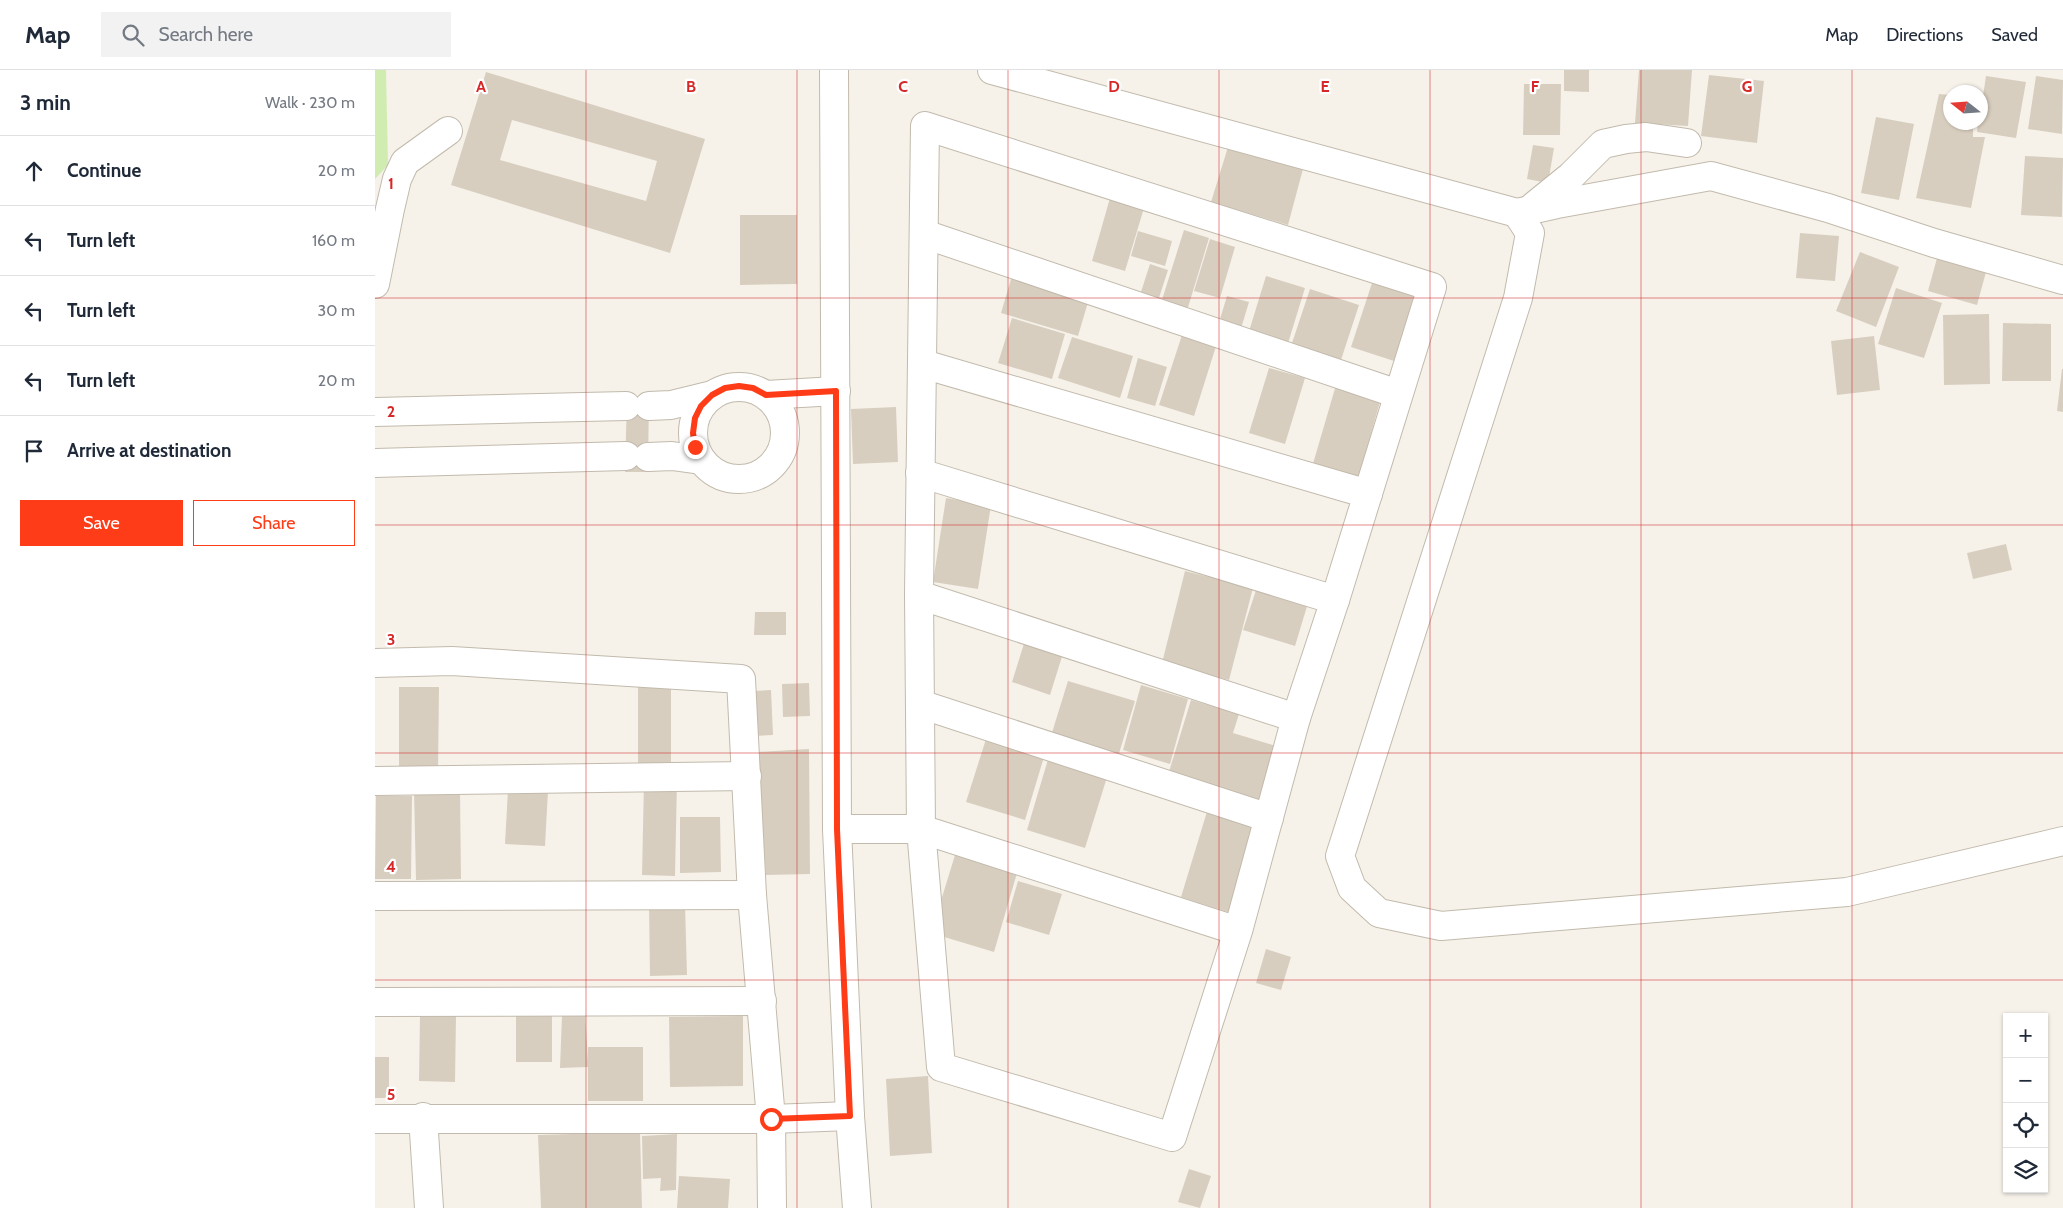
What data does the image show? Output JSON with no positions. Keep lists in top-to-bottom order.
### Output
{
  "north": "left",
  "page": {
    "header": "Map",
    "search": "Search here",
    "nav": ["Map", "Directions", "Saved"],
    "heading": ["3 min", "Walk · 230 m"],
    "list": [
      ["Continue", "20 m"],
      ["Turn left", "160 m"],
      ["Turn left", "30 m"],
      ["Turn left", "20 m"],
      "Arrive at destination"
    ],
    "buttons": ["Save", "Share"],
    "map_buttons": ["+", "−"]
  },
  "grid": {
    "columns": [
      "A",
      "B",
      "C",
      "D",
      "E",
      "F",
      "G"
    ],
    "rows": [
      "1",
      "2",
      "3",
      "4",
      "5"
    ]
  }
}
